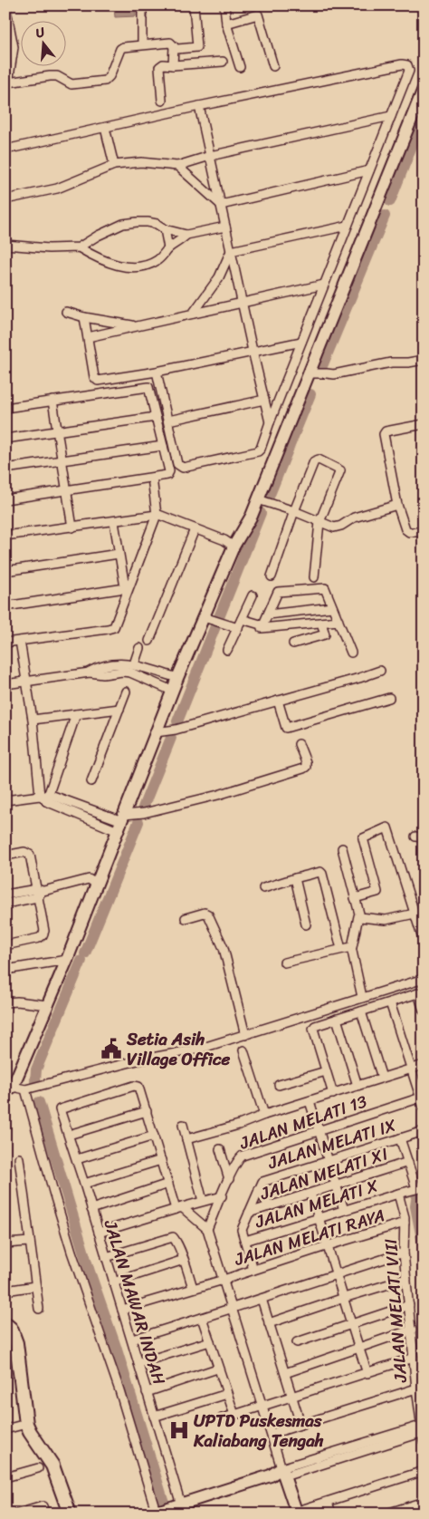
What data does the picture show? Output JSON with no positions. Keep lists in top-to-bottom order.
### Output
{
  "streets": {
    "street": [
      "JALAN MELATI 13",
      "JALAN MELATI IX",
      "JALAN MELATI XI",
      "JALAN MELATI X",
      "JALAN MELATI RAYA",
      "JALAN MAWAR INDAH",
      "JALAN MELATI VIII"
    ]
  },
  "crossings": [
    ["JALAN MELATI IX", "JALAN MELATI XI"],
    ["JALAN MELATI IX", "JALAN MELATI X"],
    ["JALAN MELATI IX", "JALAN MELATI RAYA"],
    ["JALAN MELATI X", "JALAN MELATI VIII"],
    ["JALAN MELATI RAYA", "JALAN MAWAR INDAH"],
    ["JALAN MELATI RAYA", "JALAN MELATI VIII"]
  ],
  "places": {
    "public building": ["Setia Asih Village Office"],
    "hospital": ["UPTD Puskesmas Kaliabang Tengah"]
  },
  "north": "top"
}
